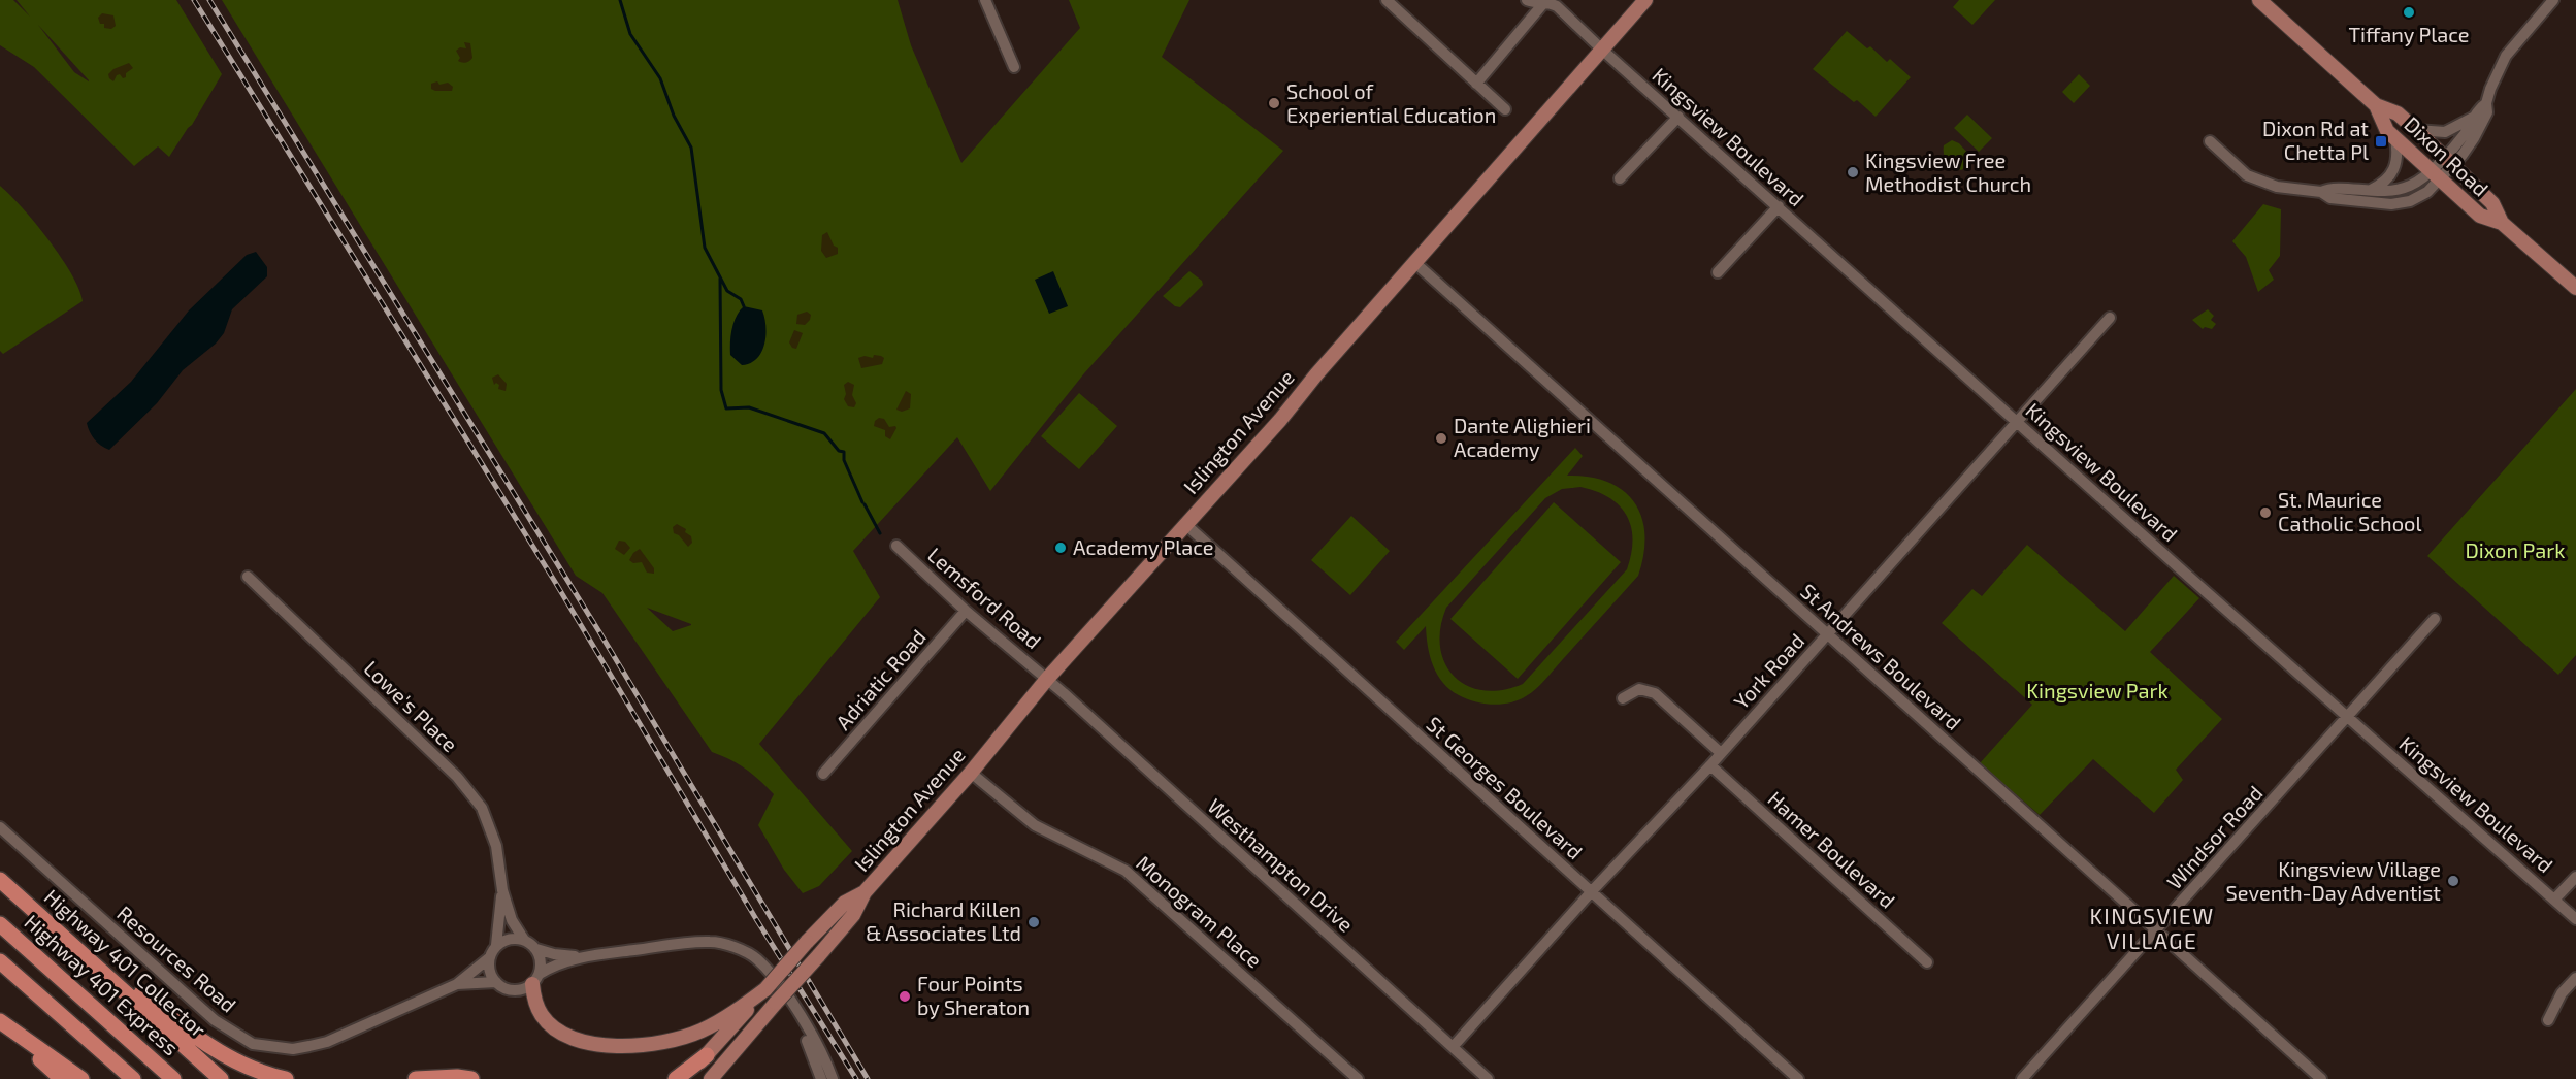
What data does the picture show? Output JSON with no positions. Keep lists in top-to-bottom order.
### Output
{
  "streets": {
    "highway": ["Highway 401 Collector", "Highway 401 Express"],
    "main road": ["Dixon Road", "Islington Avenue"],
    "street": [
      "Kingsview Boulevard",
      "Lemsford Road",
      "St Andrews Boulevard",
      "York Road",
      "Adriatic Road",
      "Lowe's Place",
      "St Georges Boulevard",
      "Windsor Road",
      "Hamer Boulevard",
      "Westhampton Drive",
      "Monogram Place",
      "Resources Road"
    ]
  },
  "crossings": [
    ["Kingsview Boulevard", "Islington Avenue"],
    ["Kingsview Boulevard", "York Road"],
    ["Kingsview Boulevard", "Windsor Road"],
    ["Islington Avenue", "Lemsford Road"],
    ["Islington Avenue", "St Andrews Boulevard"],
    ["Islington Avenue", "St Georges Boulevard"],
    ["Islington Avenue", "Westhampton Drive"],
    ["Islington Avenue", "Monogram Place"],
    ["Lemsford Road", "Adriatic Road"],
    ["Lemsford Road", "Westhampton Drive"],
    ["St Andrews Boulevard", "York Road"],
    ["St Andrews Boulevard", "Windsor Road"],
    ["York Road", "St Georges Boulevard"],
    ["York Road", "Hamer Boulevard"],
    ["York Road", "Westhampton Drive"],
    ["Lowe's Place", "Resources Road"]
  ],
  "districts": ["KINGSVIEW VILLAGE"],
  "parks": ["Dixon Park", "Kingsview Park"],
  "places": {
    "other": [
      "Tiffany Place",
      "School of Experiential Education",
      "Kingsview Free Methodist Church",
      "Dante Alighieri Academy",
      "St. Maurice Catholic School",
      "Academy Place",
      "Kingsview Village Seventh-Day Adventist",
      "Richard Killen & Associates Ltd",
      "Four Points by Sheraton"
    ],
    "transit": ["Dixon Rd at Chetta Pl"]
  }
}
